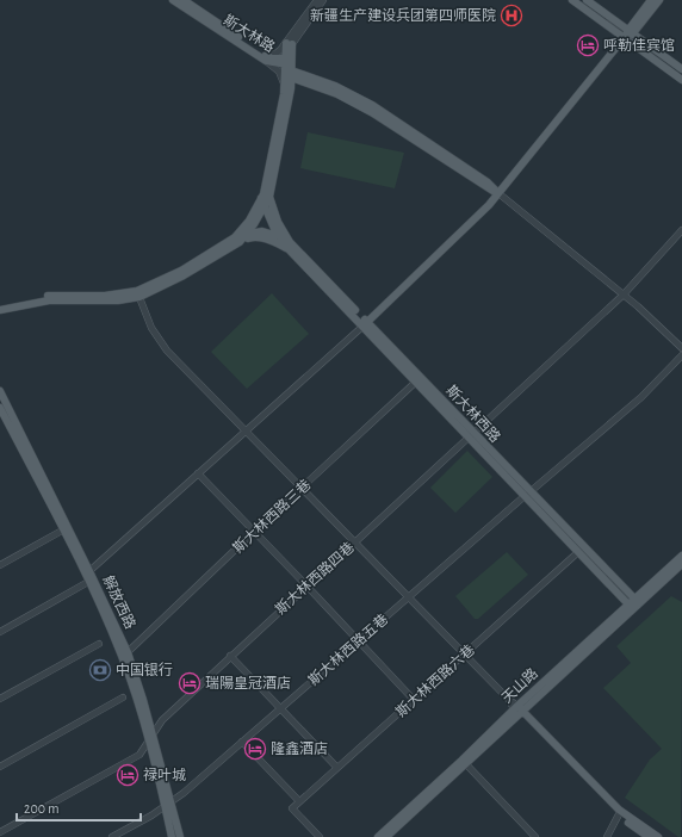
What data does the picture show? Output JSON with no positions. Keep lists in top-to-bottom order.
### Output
{
  "streets": {
    "main road": [
      "斯大林路",
      "斯大林西路",
      "解放西路",
      "天山路"
    ],
    "street": [
      "斯大林西路三巷",
      "斯大林西路四巷",
      "斯大林西路五巷",
      "斯大林西路六巷"
    ]
  },
  "crossings": [
    ["斯大林西路", "斯大林西路三巷"],
    ["斯大林西路", "斯大林西路四巷"],
    ["斯大林西路", "斯大林西路五巷"],
    ["斯大林西路", "斯大林西路六巷"],
    ["斯大林西路", "天山路"],
    ["斯大林西路三巷", "解放西路"],
    ["斯大林西路四巷", "解放西路"],
    ["解放西路", "斯大林西路五巷"]
  ],
  "places": {
    "hospital": ["新疆生产建设兵团第四师医院"],
    "hotel": [
      "呼勒佳宾馆",
      "瑞陽皇冠酒店",
      "隆鑫酒店",
      "禄叶城"
    ],
    "bank": ["中国银行"]
  },
  "scale_bar": "200 m"
}
